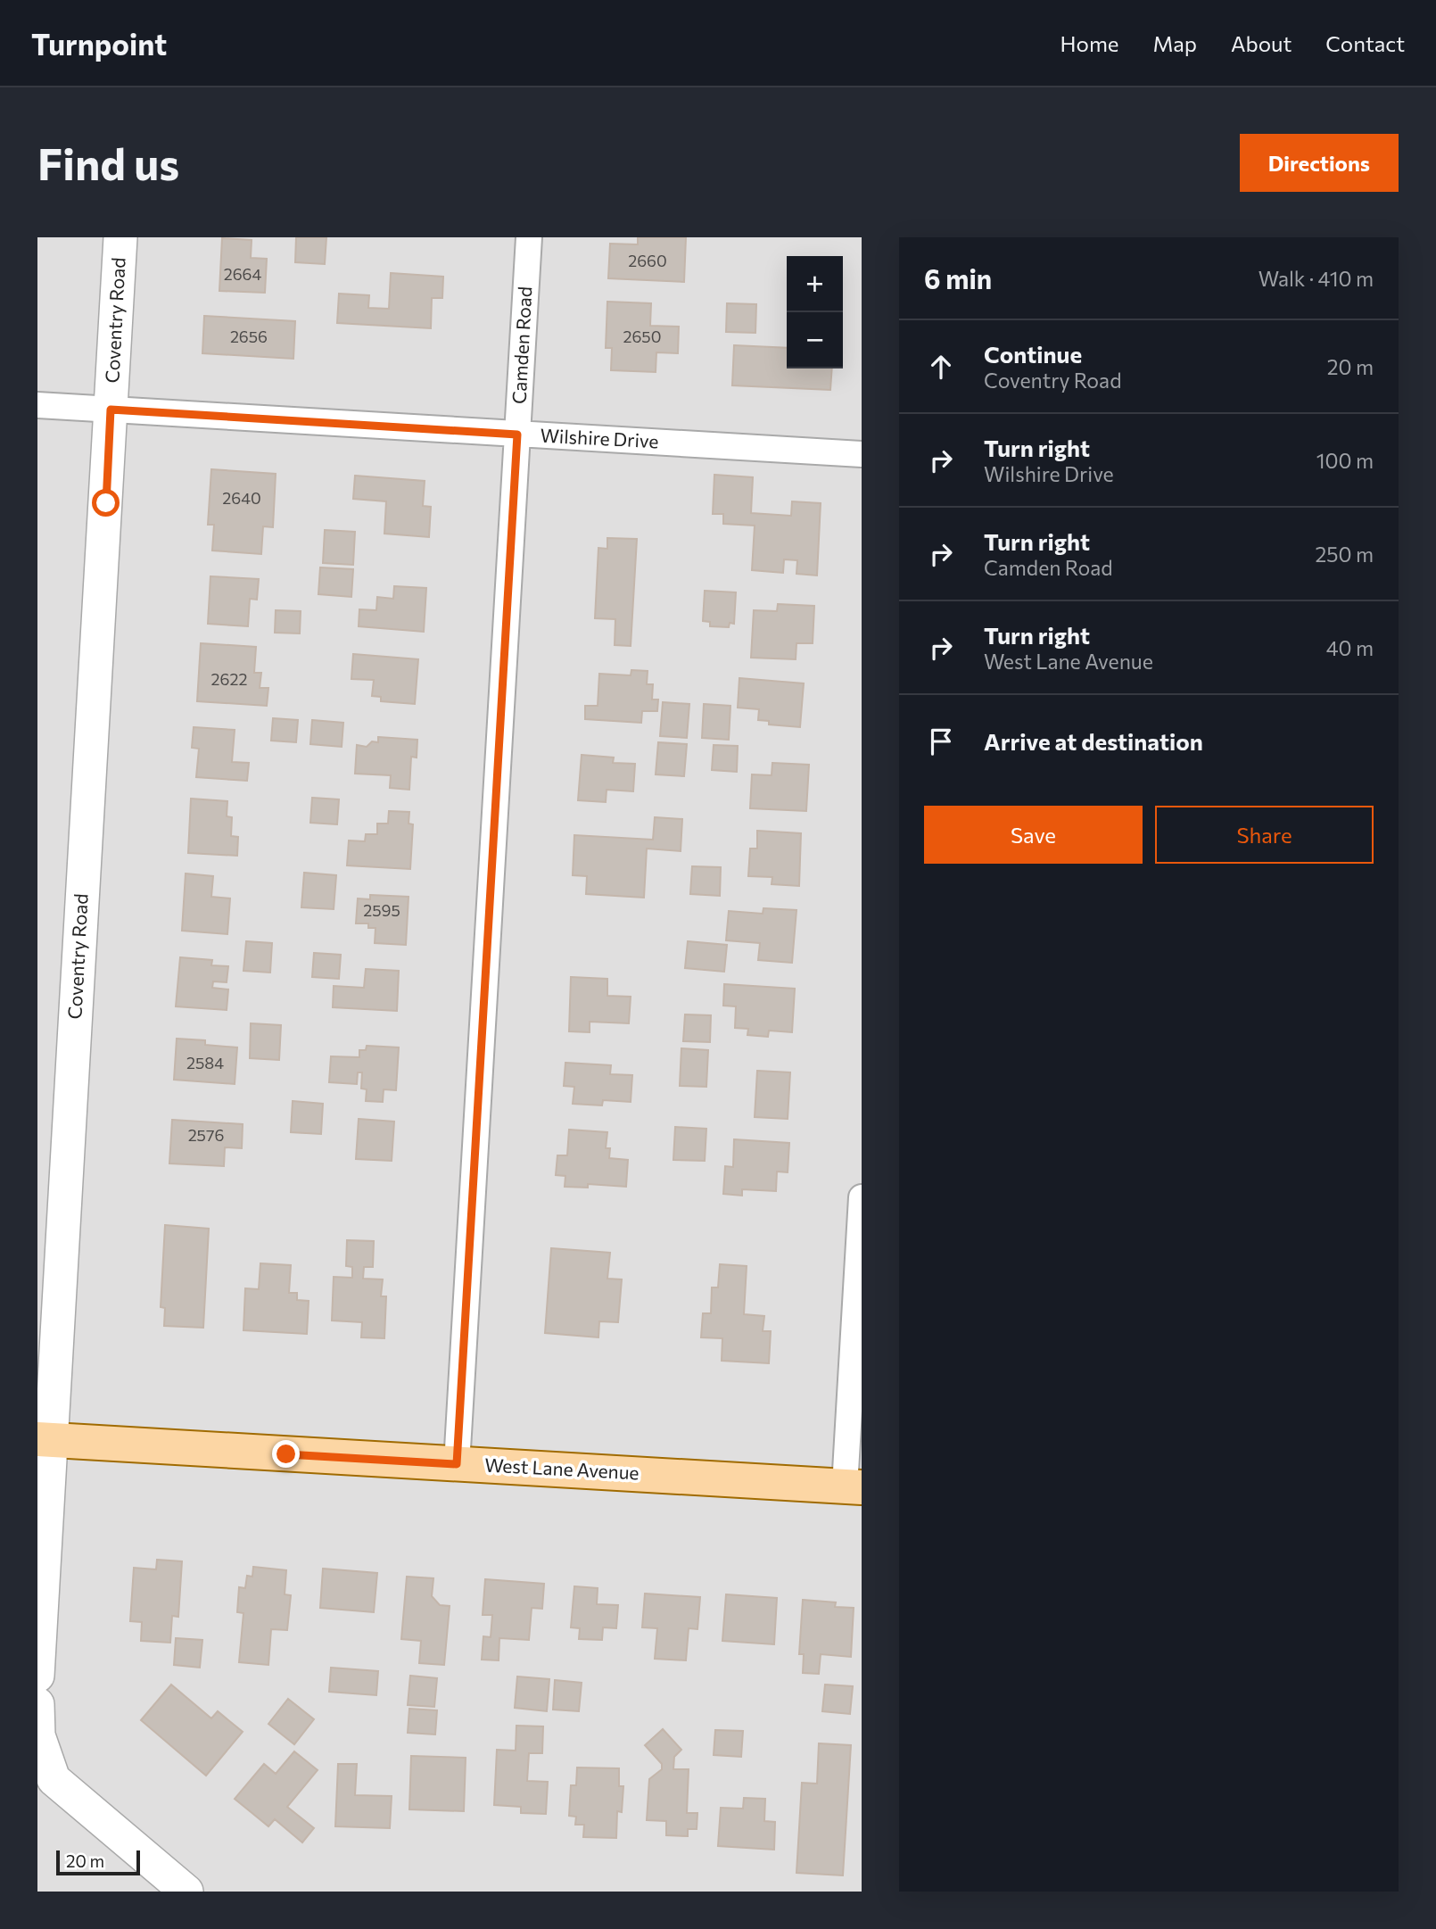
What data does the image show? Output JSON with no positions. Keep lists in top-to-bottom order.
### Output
{
  "streets": {
    "main road": ["West Lane Avenue"],
    "street": ["Coventry Road", "Camden Road", "Wilshire Drive"]
  },
  "crossings": [
    ["Coventry Road", "Wilshire Drive"],
    ["Coventry Road", "West Lane Avenue"],
    ["Camden Road", "Wilshire Drive"],
    ["Camden Road", "West Lane Avenue"]
  ],
  "house_numbers": [
    "2660",
    "2664",
    "2656",
    "2650",
    "2640",
    "2622",
    "2595",
    "2584",
    "2576"
  ],
  "scale_bar": "20 m",
  "page": {
    "header": "Turnpoint",
    "nav": [
      "Home",
      "Map",
      "About",
      "Contact"
    ],
    "buttons": [
      "Directions",
      ["Save", "Share"]
    ],
    "title": "Find us",
    "heading": ["6 min", "Walk · 410 m"],
    "map_buttons": ["+", "−"],
    "list": [
      ["Continue", "Coventry Road", "20 m"],
      ["Turn right", "Wilshire Drive", "100 m"],
      ["Turn right", "Camden Road", "250 m"],
      ["Turn right", "West Lane Avenue", "40 m"],
      "Arrive at destination"
    ],
    "scale": "20 m"
  }
}
